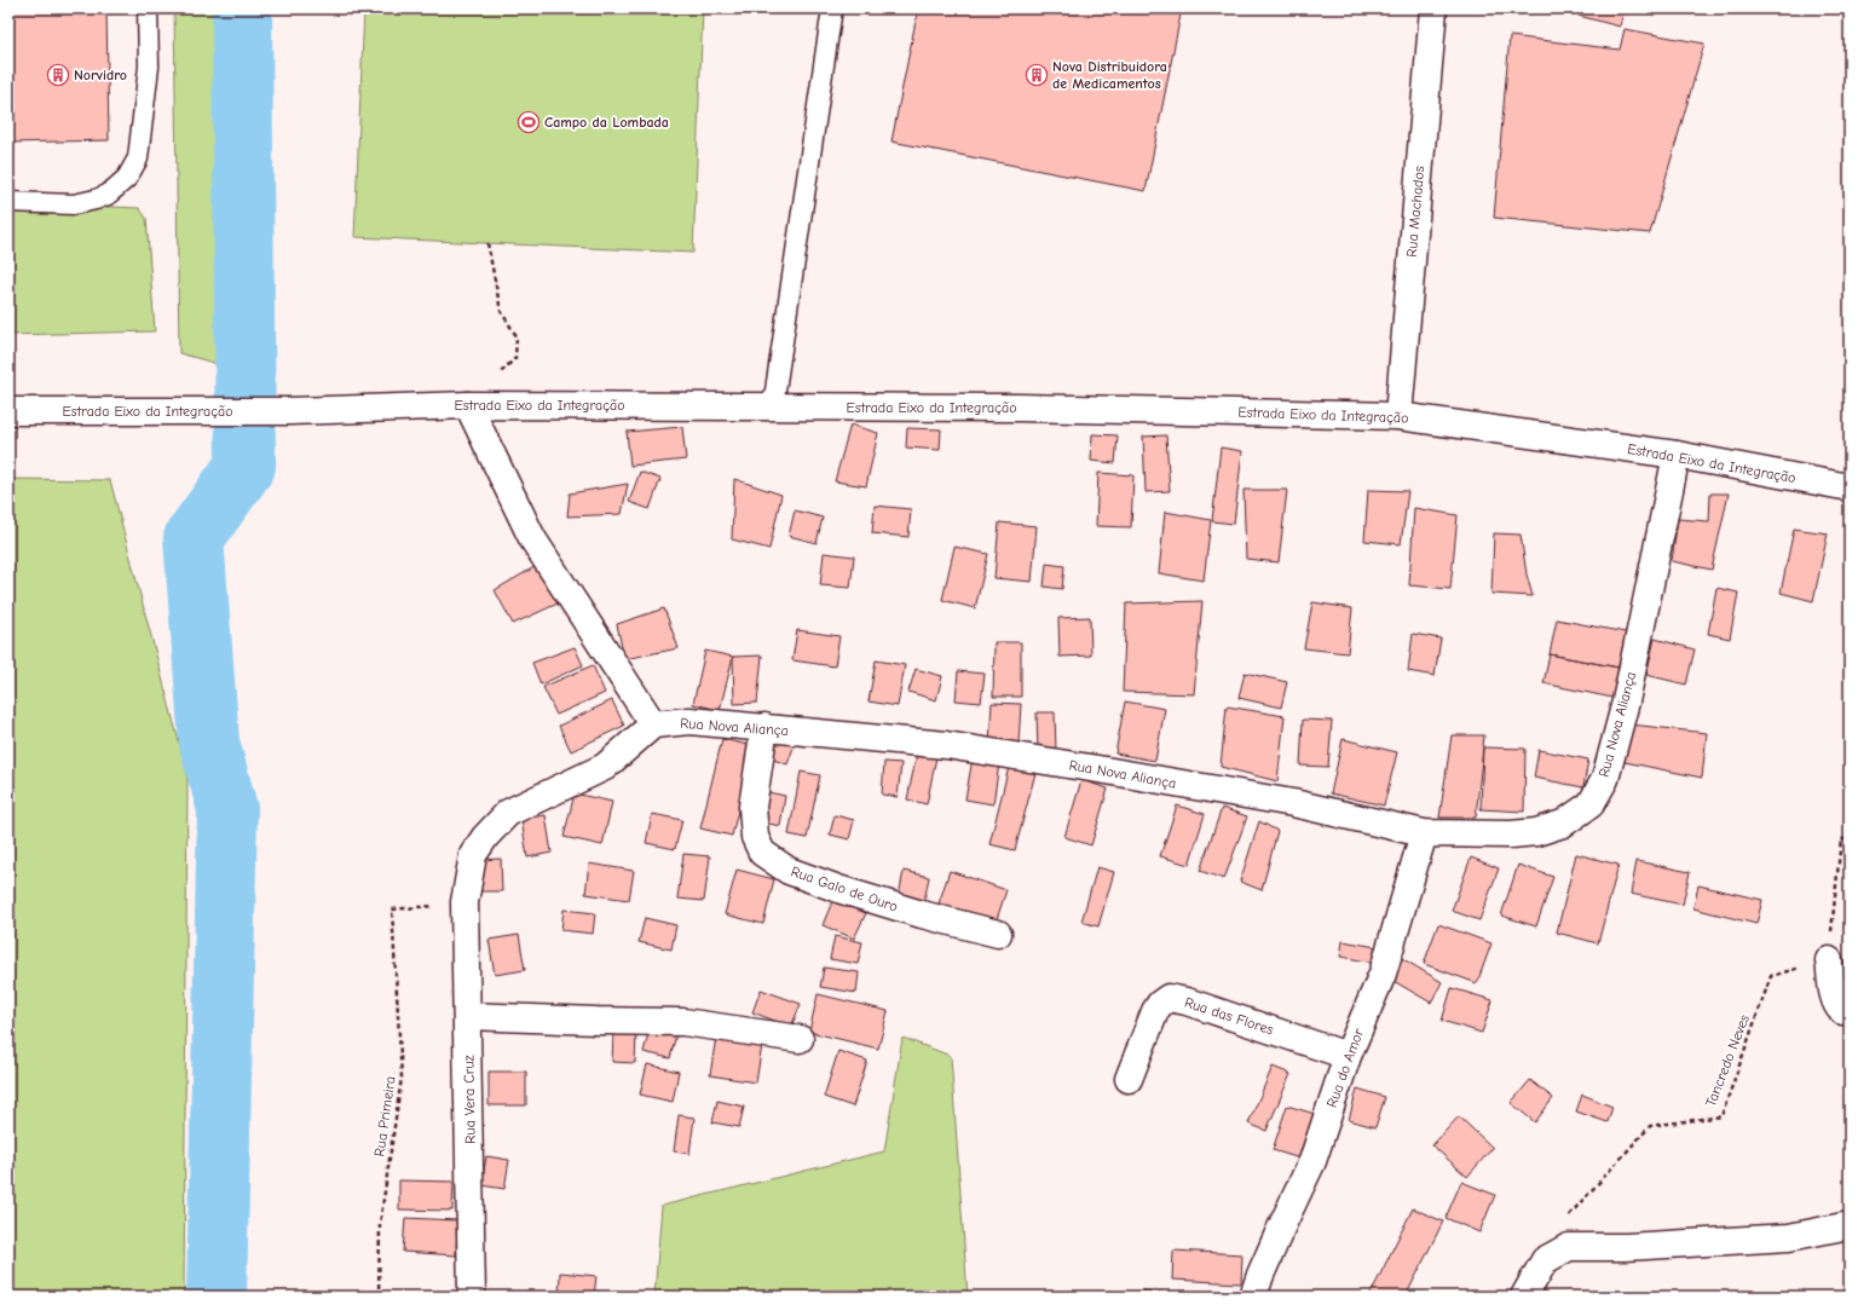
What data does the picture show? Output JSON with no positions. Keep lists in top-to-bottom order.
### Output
{
  "streets": {
    "street": [
      "Rua Machados",
      "Estrada Eixo da Integração",
      "Rua Nova Aliança",
      "Rua Galo de Ouro",
      "Rua das Flores",
      "Rua do Amor",
      "Rua Vera Cruz"
    ],
    "path": ["Tancredo Neves", "Rua Primeira"]
  },
  "crossings": [
    ["Rua Machados", "Estrada Eixo da Integração"],
    ["Estrada Eixo da Integração", "Rua Nova Aliança"],
    ["Rua Nova Aliança", "Rua Galo de Ouro"],
    ["Rua Nova Aliança", "Rua do Amor"],
    ["Rua Nova Aliança", "Rua Vera Cruz"],
    ["Rua das Flores", "Rua do Amor"],
    ["Rua Vera Cruz", "Rua Primeira"]
  ],
  "places": {
    "building": ["Norvidro", "Nova Distribuidora de Medicamentos"],
    "sports": ["Campo da Lombada"]
  }
}
